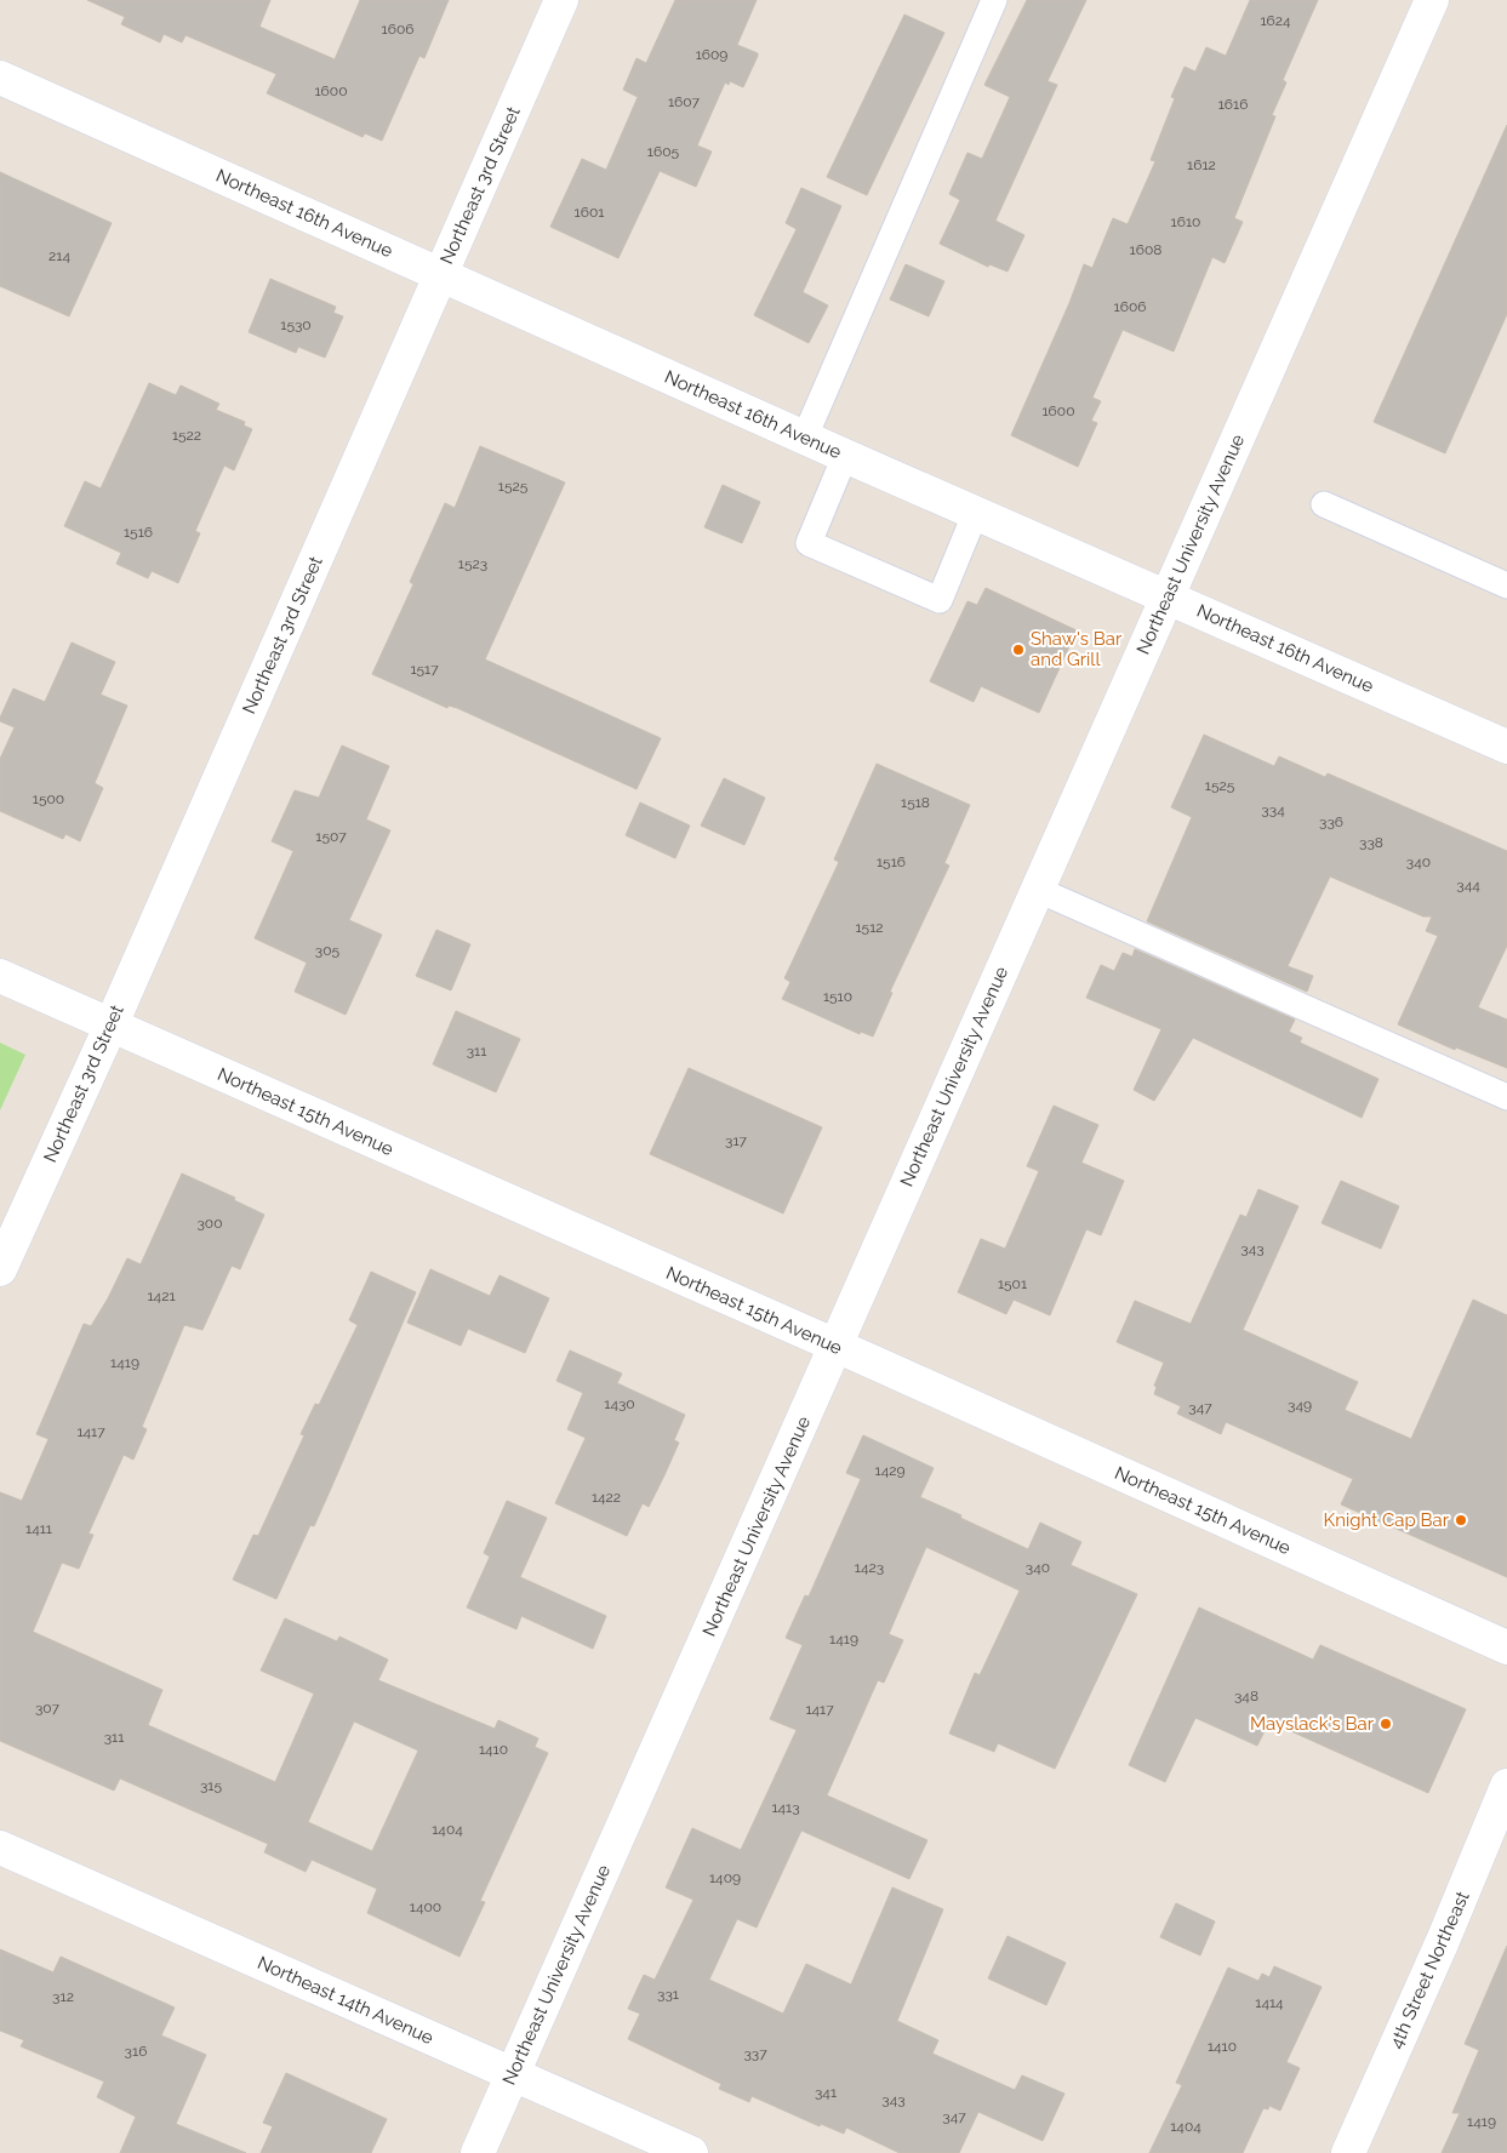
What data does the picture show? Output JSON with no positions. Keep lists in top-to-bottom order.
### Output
{
  "streets": {
    "street": [
      "Northeast 3rd Street",
      "Northeast 16th Avenue",
      "Northeast University Avenue",
      "Northeast 15th Avenue",
      "4th Street Northeast",
      "Northeast 14th Avenue"
    ]
  },
  "crossings": [
    ["Northeast 3rd Street", "Northeast 16th Avenue"],
    ["Northeast 3rd Street", "Northeast 15th Avenue"],
    ["Northeast 16th Avenue", "Northeast University Avenue"],
    ["Northeast University Avenue", "Northeast 15th Avenue"],
    ["Northeast University Avenue", "Northeast 14th Avenue"]
  ],
  "places": ["Shaw's Bar and Grill", "Knight Cap Bar", "Mayslack's Bar"],
  "house_numbers": [
    "1624",
    "1606",
    "1609",
    "1600",
    "1607",
    "1616",
    "1605",
    "1612",
    "1601",
    "1610",
    "1608",
    "214",
    "1606",
    "1530",
    "1600",
    "1522",
    "1525",
    "1516",
    "1523",
    "1517",
    "1525",
    "1500",
    "1518",
    "334",
    "336",
    "1507",
    "338",
    "1516",
    "340",
    "344",
    "1512",
    "305",
    "1510",
    "311",
    "317",
    "300",
    "343",
    "1501",
    "1421",
    "1419",
    "1430",
    "349",
    "347",
    "1417",
    "1429",
    "1422",
    "1411",
    "1423",
    "340",
    "1419",
    "348",
    "307",
    "1417",
    "311",
    "1410",
    "315",
    "1413",
    "1404",
    "1409",
    "1400",
    "331",
    "312",
    "1414",
    "1410",
    "316",
    "337",
    "341",
    "343",
    "347",
    "1419",
    "1404"
  ]
}
